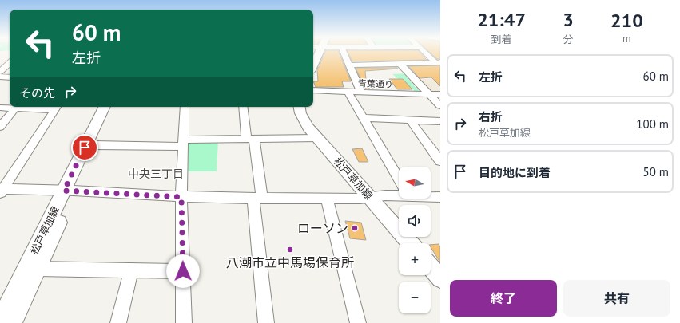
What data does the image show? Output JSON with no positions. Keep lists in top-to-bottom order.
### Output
{
  "streets": {
    "main road": ["松戸草加線"],
    "street": ["青葉通り"]
  },
  "districts": ["中央三丁目"],
  "places": ["ローソン", "八潮市立中馬場保育所"],
  "north": "left",
  "page": {
    "eta": [
      "21:47",
      "到着",
      "3",
      "分",
      "210",
      "m"
    ],
    "turn": ["60 m", "左折"],
    "list": [
      {
        "name": "左折",
        "value": "60 m"
      },
      {
        "name": "右折",
        "note": "松戸草加線",
        "value": "100 m"
      },
      {
        "name": "目的地に到着",
        "value": "50 m"
      }
    ],
    "then": "その先",
    "map_buttons": ["+", "−"],
    "buttons": ["終了", "共有"]
  }
}
